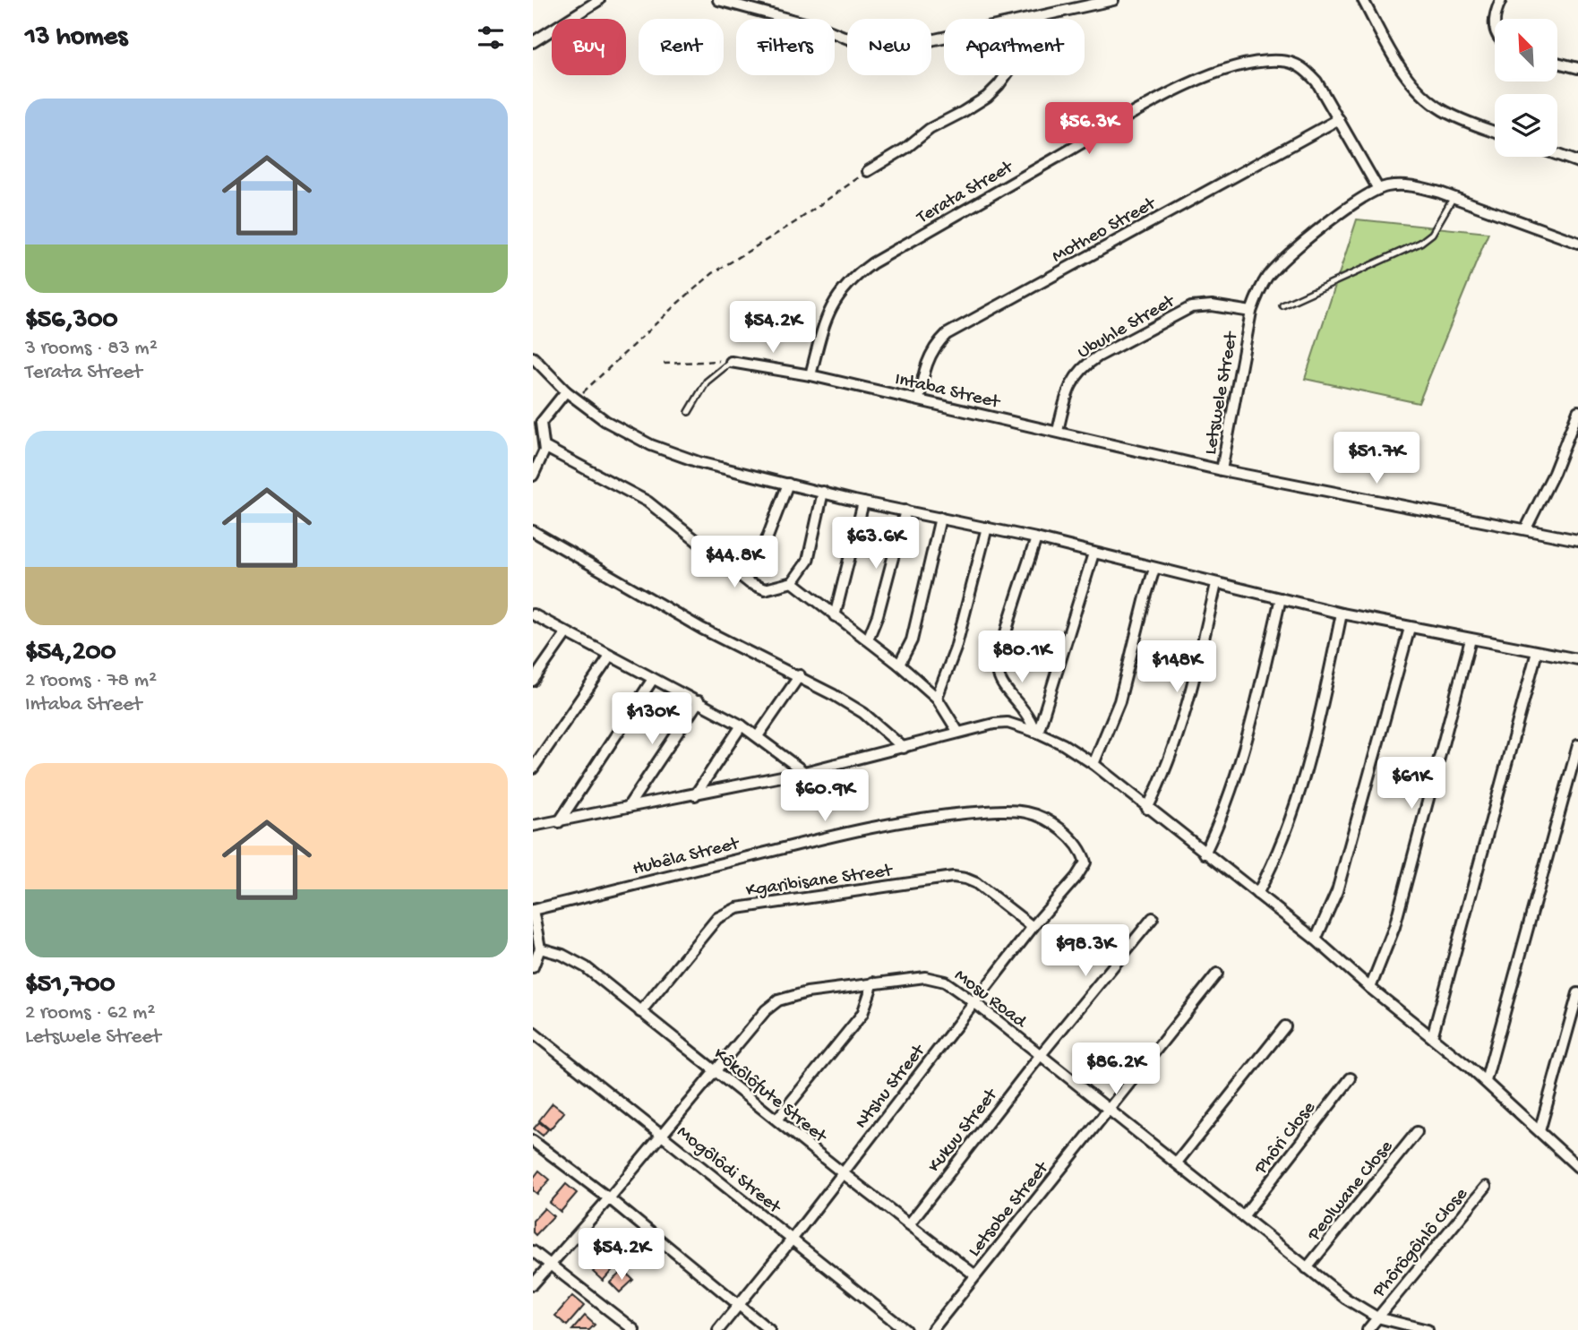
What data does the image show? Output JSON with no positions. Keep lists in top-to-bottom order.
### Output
{
  "streets": {
    "street": [
      "Terata Street",
      "Motheo Street",
      "Ubuhle Street",
      "Intaba Street",
      "Letswele Street",
      "Hubêla Street",
      "Kgaribisane Street",
      "Mosu Road",
      "Ntshu Street",
      "Kôkôlôfute Street",
      "Kukuu Street",
      "Phôri Close",
      "Mogôlôdi Street",
      "Peolwane Close",
      "Letsobe Street",
      "Phôrôgôhlô Close"
    ]
  },
  "crossings": [
    ["Terata Street", "Motheo Street"],
    ["Terata Street", "Intaba Street"],
    ["Terata Street", "Letswele Street"],
    ["Motheo Street", "Intaba Street"],
    ["Ubuhle Street", "Intaba Street"],
    ["Ubuhle Street", "Letswele Street"],
    ["Intaba Street", "Letswele Street"],
    ["Hubêla Street", "Ntshu Street"],
    ["Kgaribisane Street", "Ntshu Street"],
    ["Kgaribisane Street", "Kôkôlôfute Street"],
    ["Mosu Road", "Ntshu Street"],
    ["Mosu Road", "Kôkôlôfute Street"],
    ["Mosu Road", "Kukuu Street"],
    ["Mosu Road", "Phôri Close"],
    ["Mosu Road", "Mogôlôdi Street"],
    ["Mosu Road", "Peolwane Close"],
    ["Mosu Road", "Letsobe Street"],
    ["Mosu Road", "Phôrôgôhlô Close"],
    ["Ntshu Street", "Kôkôlôfute Street"],
    ["Ntshu Street", "Mogôlôdi Street"],
    ["Kôkôlôfute Street", "Kukuu Street"],
    ["Kôkôlôfute Street", "Letsobe Street"]
  ],
  "north": "top left",
  "page": {
    "heading": "13 homes",
    "chip": [
      "Buy",
      "Rent",
      "Filters",
      "New",
      "Apartment"
    ],
    "list": [
      {
        "name": "$56,300",
        "note": "3 rooms · 83 m² · Terata Street"
      },
      {
        "name": "$54,200",
        "note": "2 rooms · 78 m² · Intaba Street"
      },
      {
        "name": "$51,700",
        "note": "2 rooms · 62 m² · Letswele Street"
      }
    ],
    "price": [
      "$56.3K",
      "$54.2K",
      "$51.7K",
      "$63.6K",
      "$44.8K",
      "$80.1K",
      "$148K",
      "$130K",
      "$61K",
      "$60.9K",
      "$98.3K",
      "$86.2K",
      "$54.2K"
    ]
  }
}
